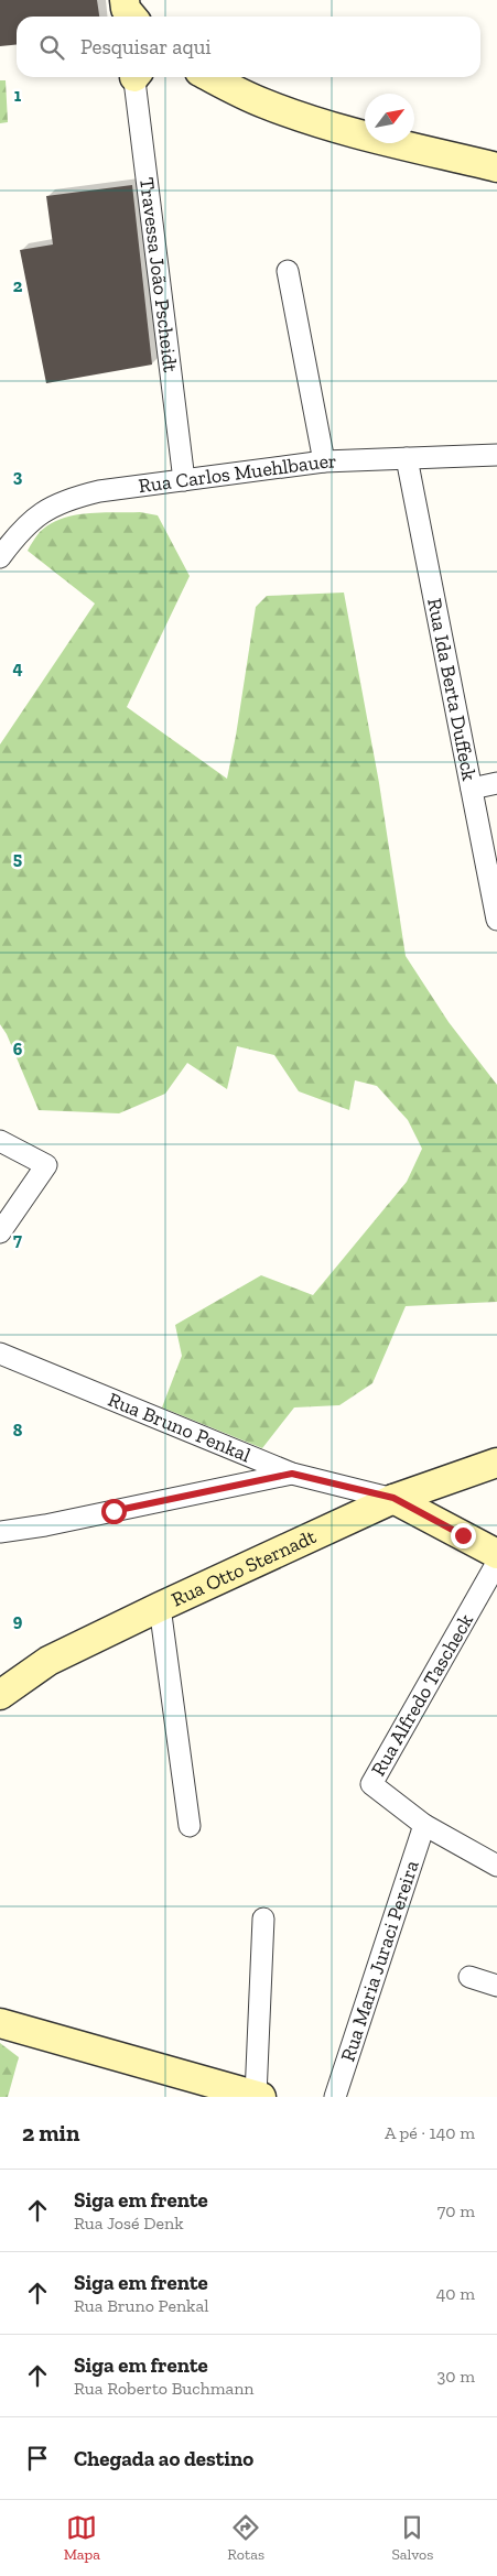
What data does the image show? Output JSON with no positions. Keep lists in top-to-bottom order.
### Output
{
  "streets": {
    "main road": ["Rua Otto Sternadt"],
    "street": [
      "Travessa João Pscheidt",
      "Rua Carlos Muehlbauer",
      "Rua Ida Berta Duffeck",
      "Rua Bruno Penkal",
      "Rua Alfredo Tascheck",
      "Rua Maria Juraci Pereira"
    ]
  },
  "crossings": [
    ["Travessa João Pscheidt", "Rua Carlos Muehlbauer"],
    ["Rua Carlos Muehlbauer", "Rua Ida Berta Duffeck"],
    ["Rua Bruno Penkal", "Rua Otto Sternadt"],
    ["Rua Alfredo Tascheck", "Rua Maria Juraci Pereira"]
  ],
  "north": "top right",
  "page": {
    "search": "Pesquisar aqui",
    "heading": ["2 min", "A pé · 140 m"],
    "list": [
      ["Siga em frente", "Rua José Denk", "70 m"],
      ["Siga em frente", "Rua Bruno Penkal", "40 m"],
      ["Siga em frente", "Rua Roberto Buchmann", "30 m"],
      "Chegada ao destino"
    ],
    "nav": ["Mapa", "Rotas", "Salvos"]
  },
  "grid": {
    "rows": [
      "1",
      "2",
      "3",
      "4",
      "5",
      "6",
      "7",
      "8",
      "9"
    ]
  }
}
